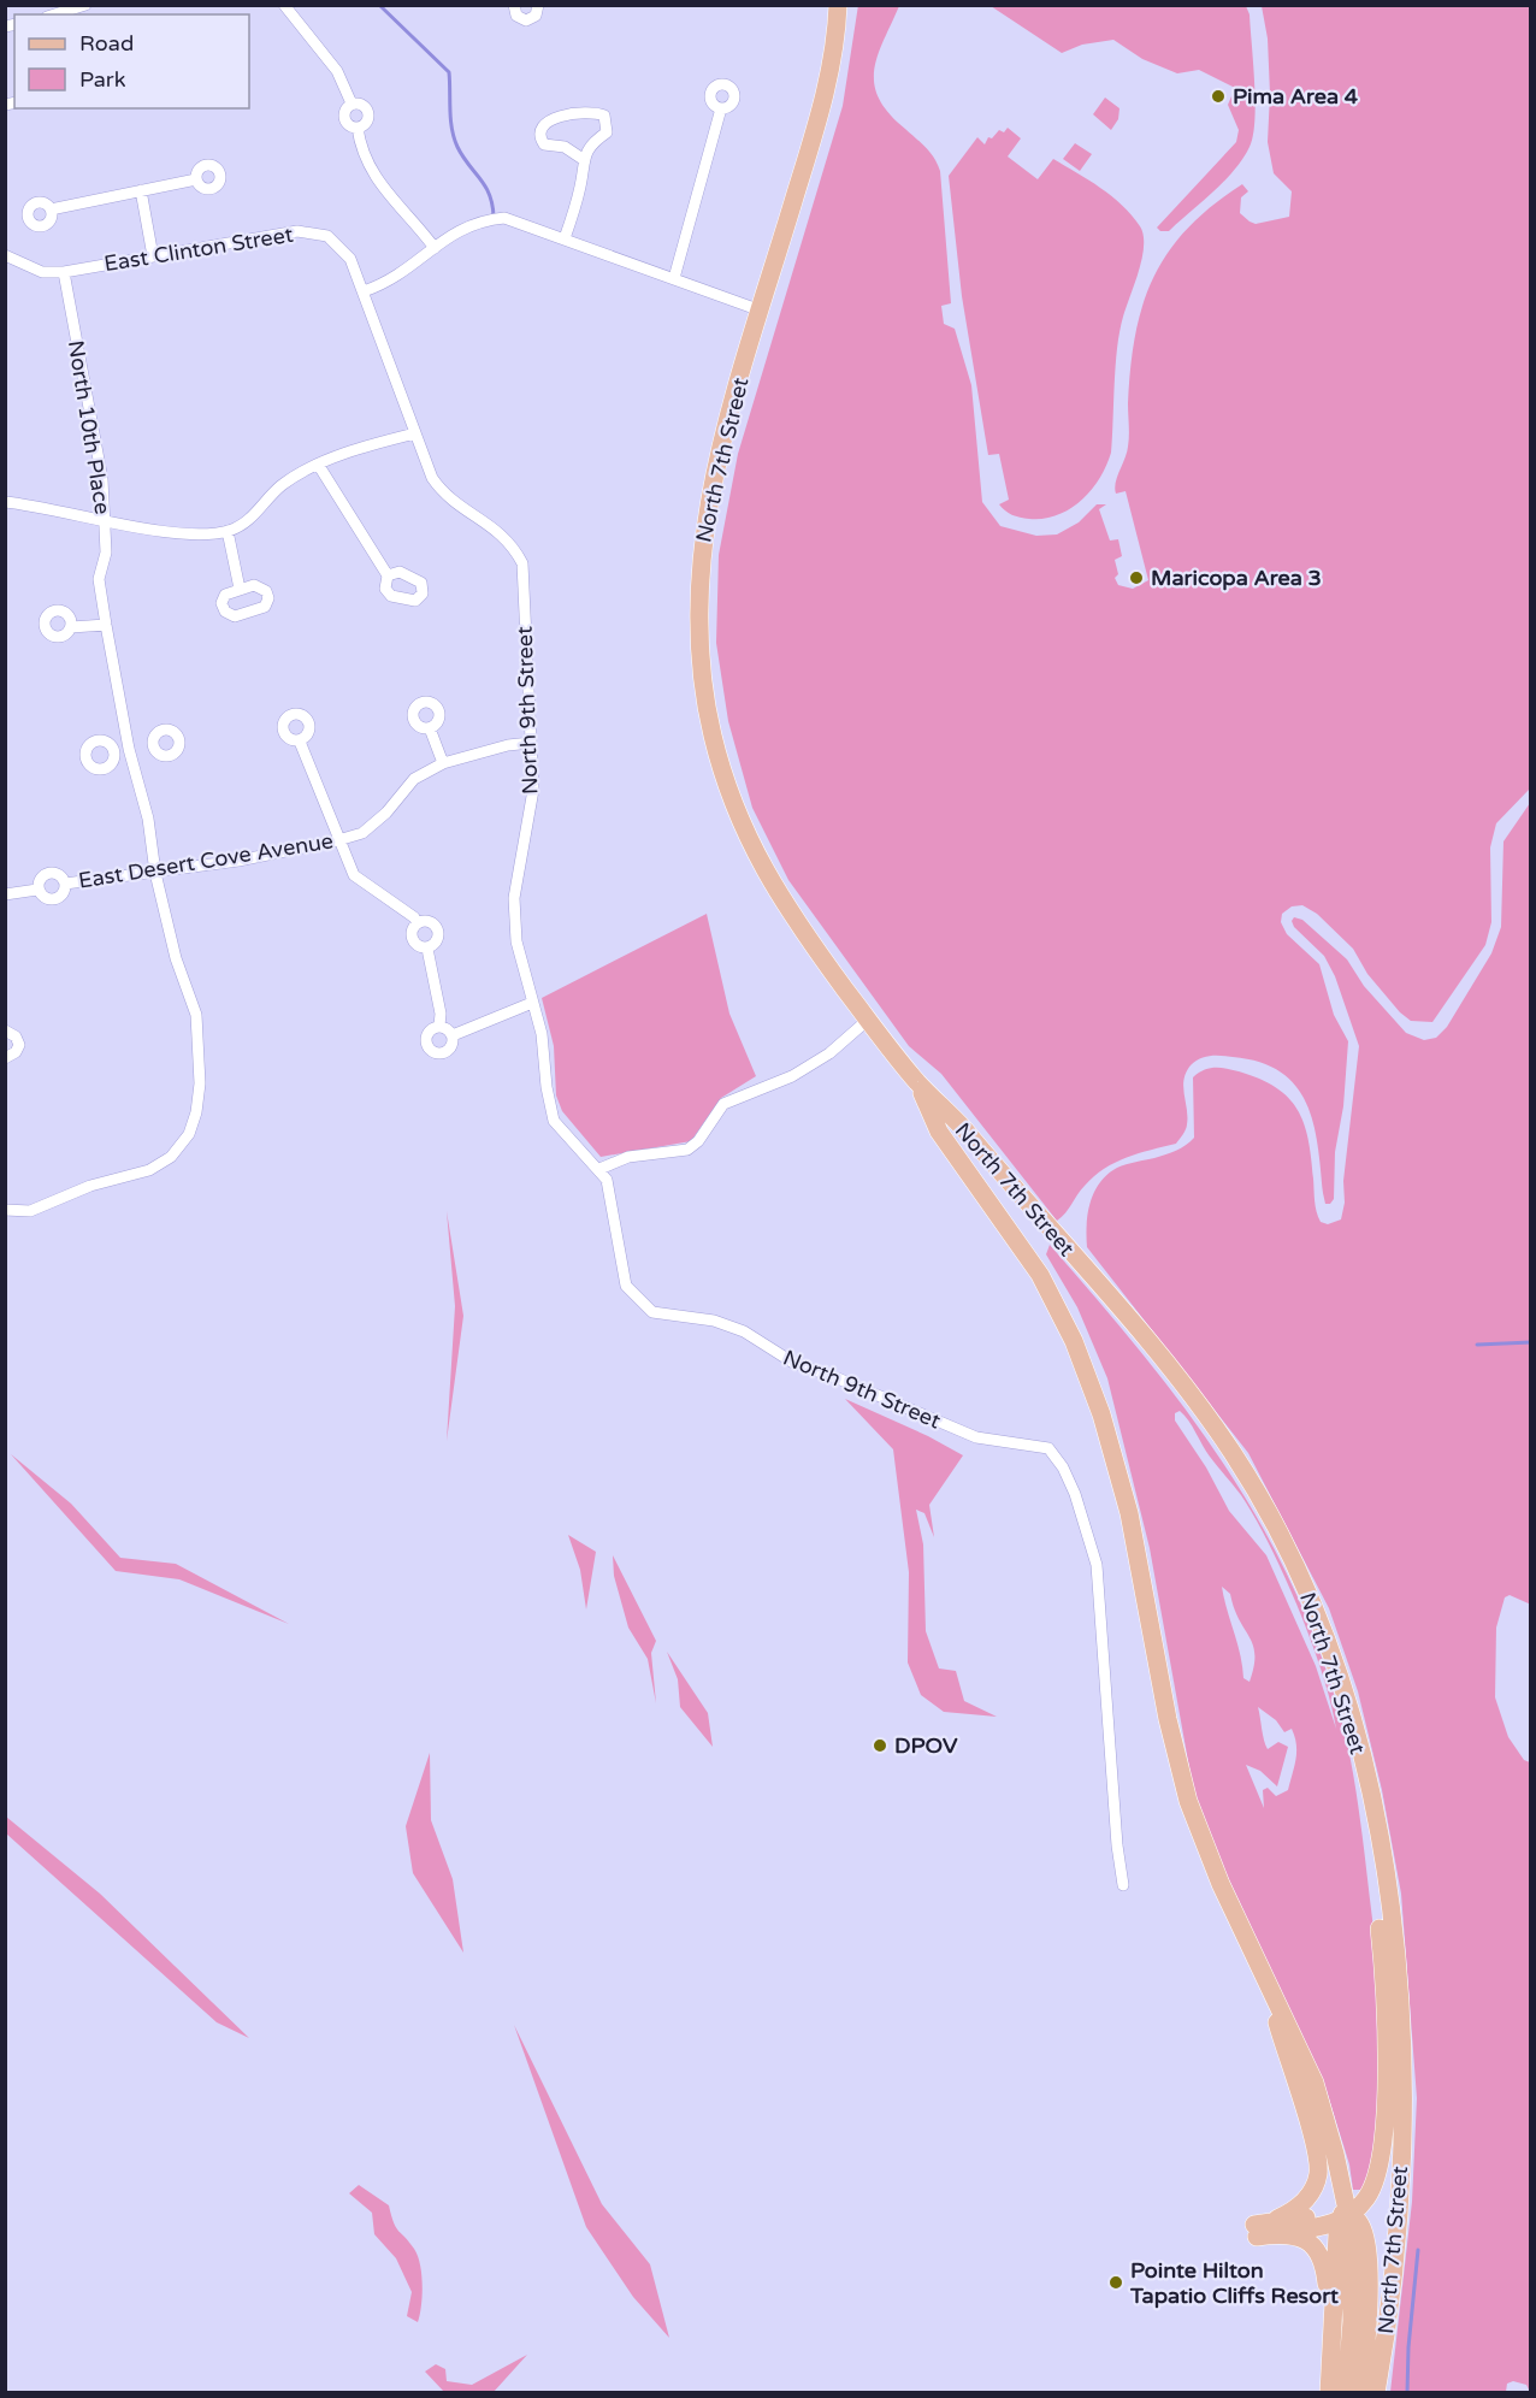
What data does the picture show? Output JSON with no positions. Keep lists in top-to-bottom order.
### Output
{
  "streets": {
    "main road": ["North 7th Street"],
    "street": [
      "East Clinton Street",
      "North 10th Place",
      "North 9th Street",
      "East Desert Cove Avenue"
    ]
  },
  "crossings": [
    ["East Clinton Street", "North 10th Place"],
    ["East Clinton Street", "North 9th Street"],
    ["North 10th Place", "East Desert Cove Avenue"],
    ["North 9th Street", "East Desert Cove Avenue"]
  ],
  "places": [
    "Pima Area 4",
    "Maricopa Area 3",
    "DPOV",
    "Pointe Hilton Tapatio Cliffs Resort"
  ],
  "legend": ["Road", "Park"]
}
